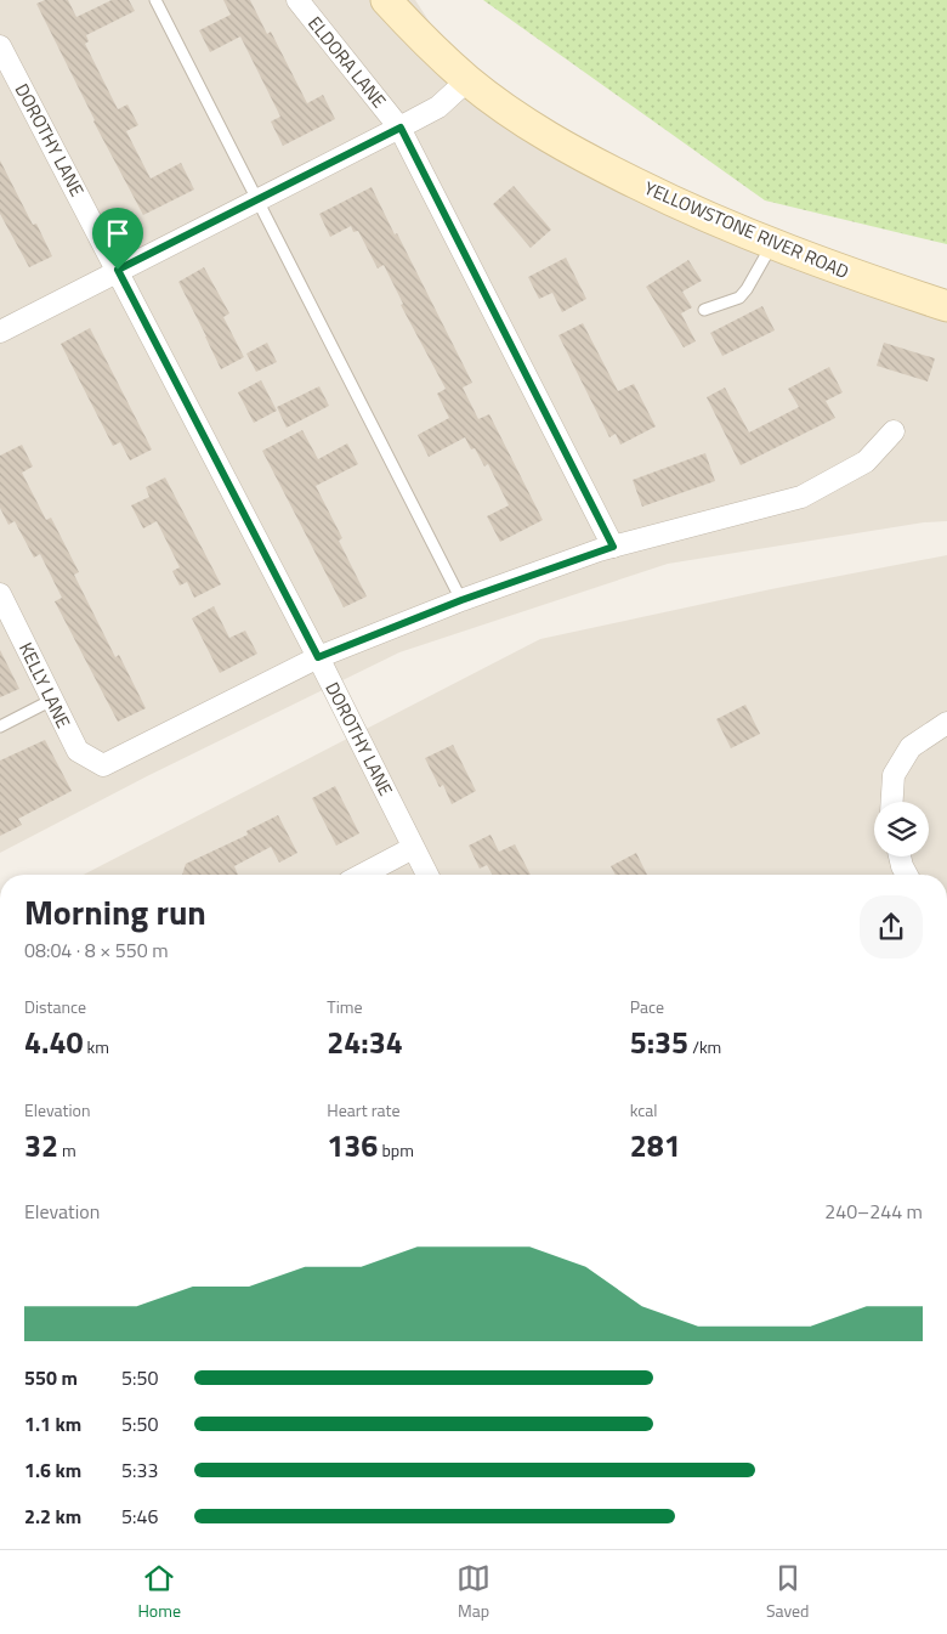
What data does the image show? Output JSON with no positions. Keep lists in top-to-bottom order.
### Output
{
  "streets": {
    "street": [
      "ELDORA LANE",
      "DOROTHY LANE",
      "YELLOWSTONE RIVER ROAD",
      "KELLY LANE"
    ]
  },
  "crossings": [
    ["DOROTHY LANE", "KELLY LANE"]
  ],
  "page": {
    "heading": ["Morning run", "08:04 · 8 × 550 m"],
    "stats": [
      ["Distance", "4.40 km"],
      ["Time", "24:34"],
      ["Pace", "5:35 /km"],
      ["Elevation", "32 m"],
      ["Heart rate", "136 bpm"],
      ["kcal", "281"]
    ],
    "chart": ["Elevation", "240–244 m"],
    "list": [
      {
        "name": "550 m",
        "note": "5:50"
      },
      {
        "name": "1.1 km",
        "note": "5:50"
      },
      {
        "name": "1.6 km",
        "note": "5:33"
      },
      {
        "name": "2.2 km",
        "note": "5:46"
      }
    ],
    "tabs": ["Home", "Map", "Saved"]
  }
}
